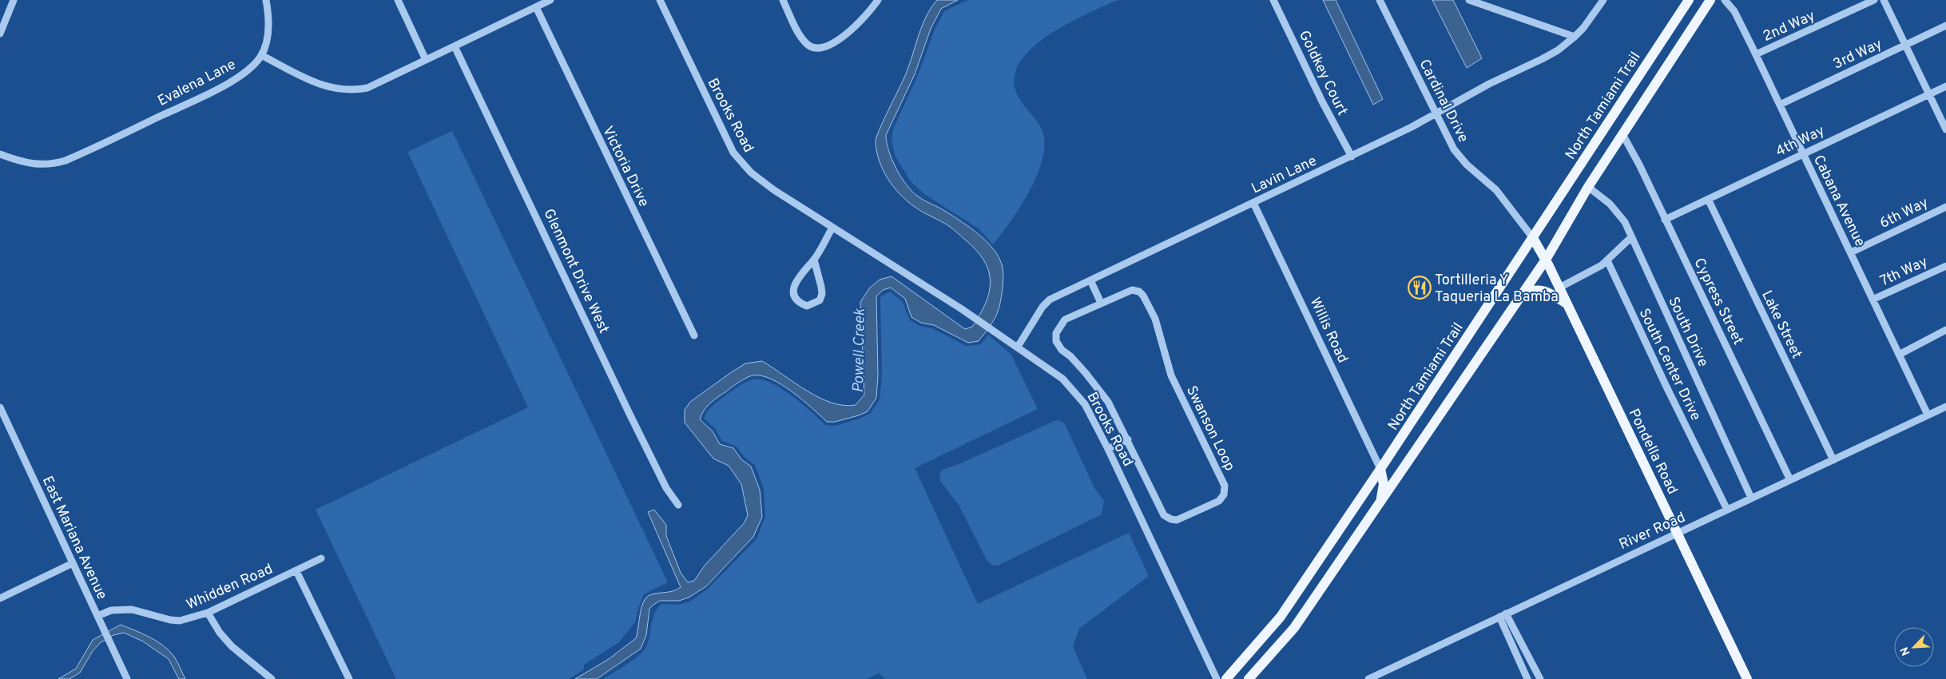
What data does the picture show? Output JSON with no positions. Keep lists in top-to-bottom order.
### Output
{
  "streets": {
    "main road": ["North Tamiami Trail", "Pondella Road"],
    "street": [
      "2nd Way",
      "3rd Way",
      "Goldkey Court",
      "Evalena Lane",
      "Cardinal Drive",
      "Brooks Road",
      "4th Way",
      "Victoria Drive",
      "Lavin Lane",
      "Cabana Avenue",
      "6th Way",
      "Glenmont Drive West",
      "7th Way",
      "Cypress Street",
      "Lake Street",
      "Willis Road",
      "South Drive",
      "South Center Drive",
      "Swanson Loop",
      "River Road",
      "East Mariana Avenue",
      "Whidden Road"
    ]
  },
  "crossings": [
    ["2nd Way", "Cabana Avenue"],
    ["3rd Way", "Cabana Avenue"],
    ["Goldkey Court", "Lavin Lane"],
    ["Cardinal Drive", "North Tamiami Trail"],
    ["Cardinal Drive", "Lavin Lane"],
    ["Cardinal Drive", "Pondella Road"],
    ["North Tamiami Trail", "Willis Road"],
    ["North Tamiami Trail", "Pondella Road"],
    ["Brooks Road", "Lavin Lane"],
    ["4th Way", "Cabana Avenue"],
    ["4th Way", "Cypress Street"],
    ["4th Way", "Lake Street"],
    ["Lavin Lane", "Willis Road"],
    ["Cabana Avenue", "6th Way"],
    ["Cabana Avenue", "7th Way"],
    ["Cabana Avenue", "River Road"],
    ["Cypress Street", "River Road"],
    ["Lake Street", "River Road"],
    ["South Drive", "River Road"],
    ["South Center Drive", "River Road"],
    ["Pondella Road", "River Road"],
    ["East Mariana Avenue", "Whidden Road"]
  ],
  "water": ["Powell Creek"],
  "places": {
    "restaurant": ["Tortilleria Y Taqueria La Bamba"]
  },
  "north": "bottom left"
}
